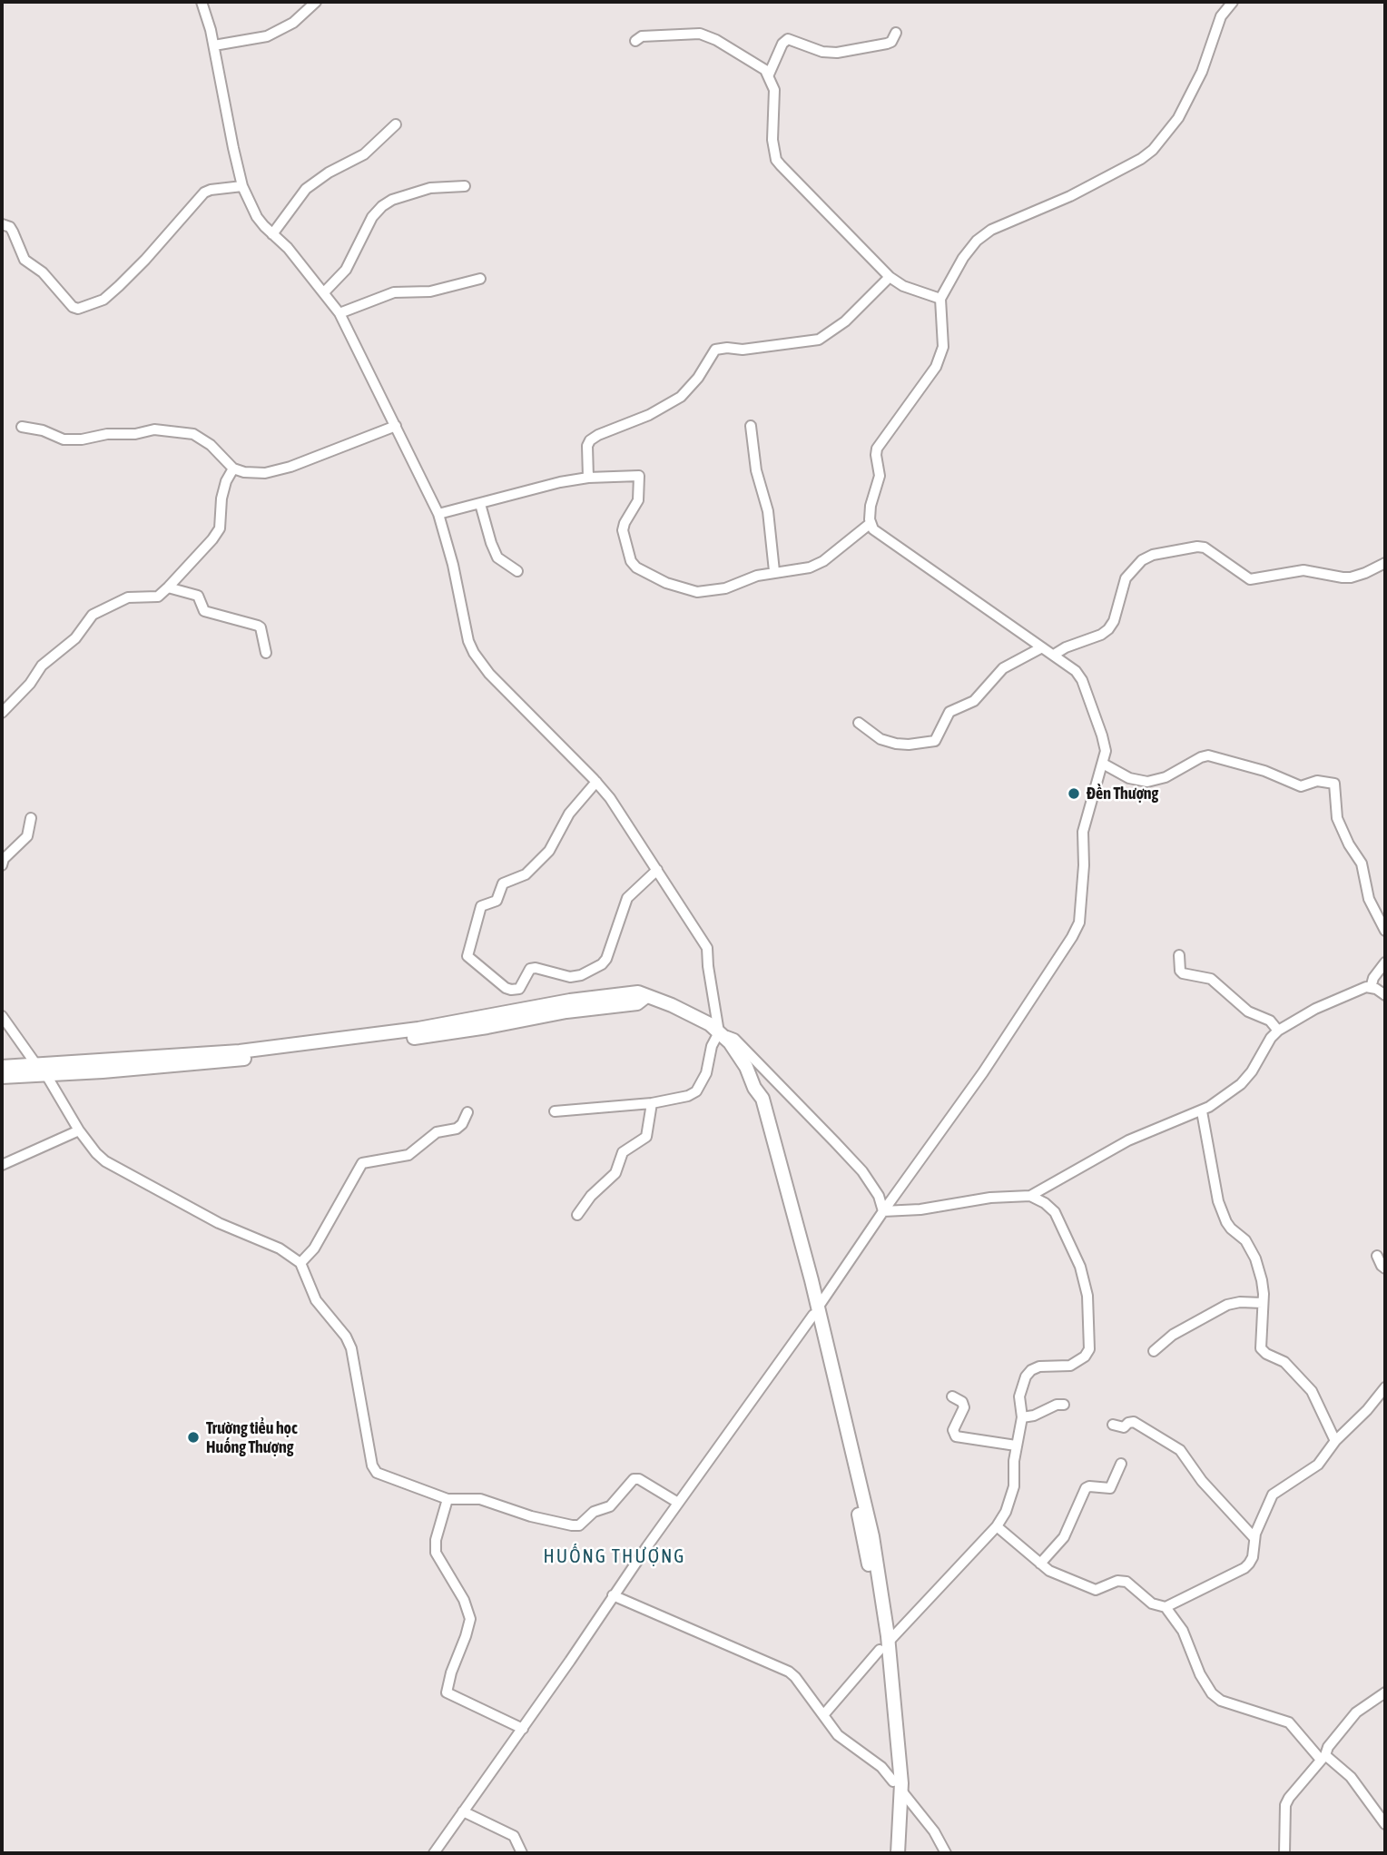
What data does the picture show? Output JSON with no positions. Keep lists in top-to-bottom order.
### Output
{
  "districts": ["HUỐNG THƯỢNG"],
  "places": ["Đền Thượng", "Trường tiểu học Huống Thượng"]
}
